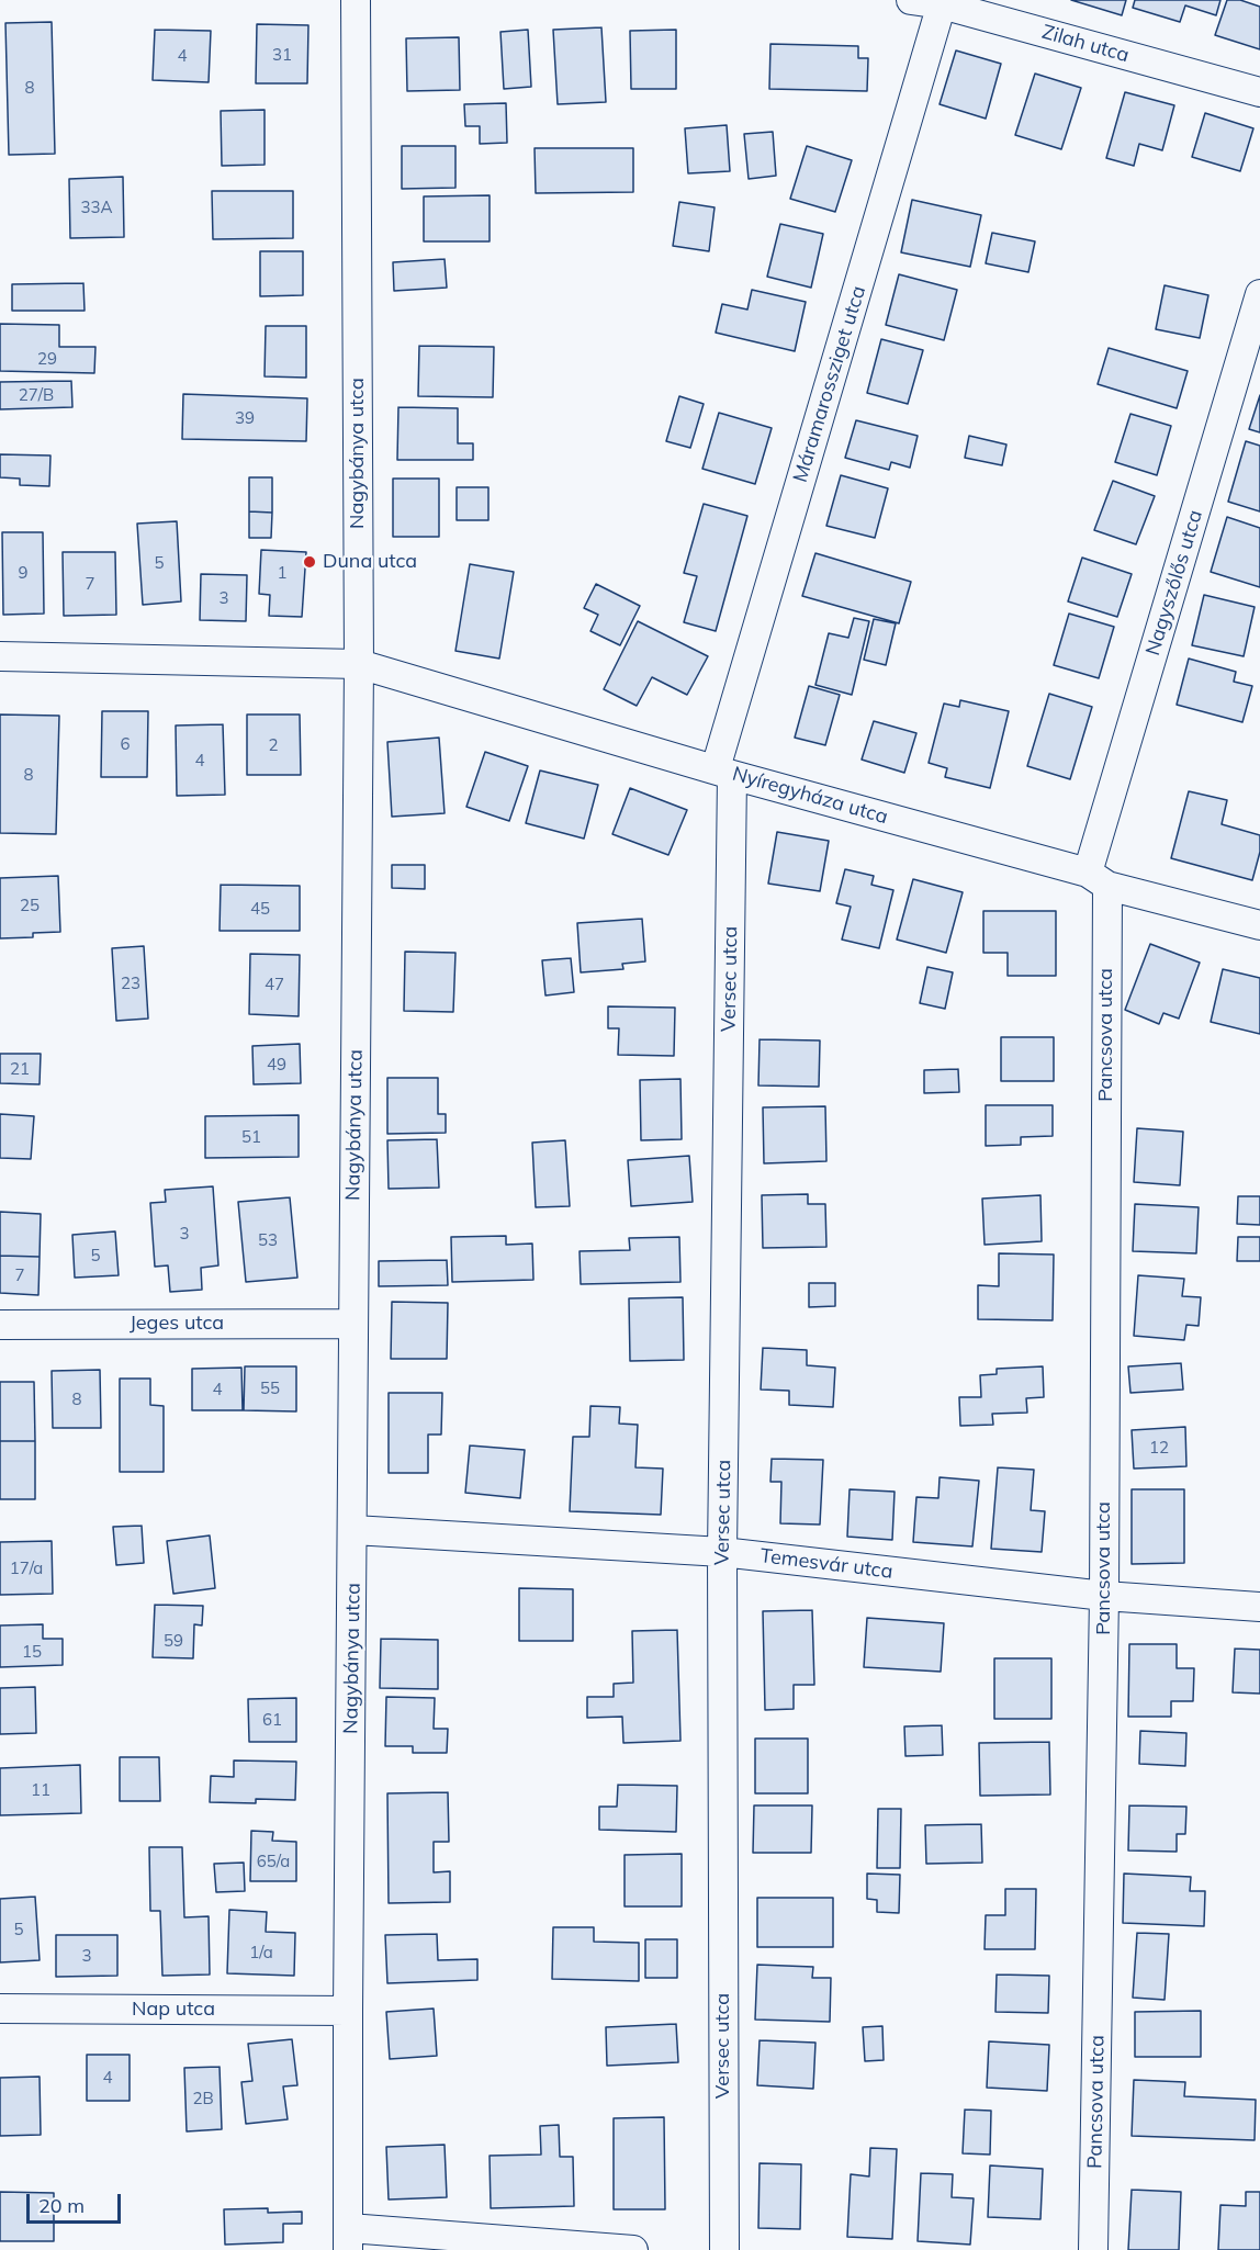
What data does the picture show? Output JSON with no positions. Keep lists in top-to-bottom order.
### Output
{
  "streets": {
    "street": [
      "Zilah utca",
      "Máramarossziget utca",
      "Nagybánya utca",
      "Nagyszőlős utca",
      "Nyíregyháza utca",
      "Versec utca",
      "Pancsova utca",
      "Jeges utca",
      "Temesvár utca",
      "Nap utca"
    ]
  },
  "crossings": [
    ["Zilah utca", "Máramarossziget utca"],
    ["Máramarossziget utca", "Nyíregyháza utca"],
    ["Máramarossziget utca", "Versec utca"],
    ["Nagybánya utca", "Nyíregyháza utca"],
    ["Nagybánya utca", "Jeges utca"],
    ["Nagybánya utca", "Temesvár utca"],
    ["Nagybánya utca", "Nap utca"],
    ["Nagyszőlős utca", "Nyíregyháza utca"],
    ["Nagyszőlős utca", "Pancsova utca"],
    ["Nyíregyháza utca", "Versec utca"],
    ["Nyíregyháza utca", "Pancsova utca"],
    ["Versec utca", "Temesvár utca"],
    ["Pancsova utca", "Temesvár utca"]
  ],
  "places": ["Duna utca"],
  "house_numbers": [
    "31",
    "4",
    "8",
    "33A",
    "29",
    "27/B",
    "39",
    "5",
    "9",
    "1",
    "7",
    "3",
    "6",
    "2",
    "4",
    "8",
    "25",
    "45",
    "23",
    "47",
    "49",
    "21",
    "51",
    "3",
    "53",
    "5",
    "7",
    "55",
    "4",
    "8",
    "12",
    "17/a",
    "59",
    "15",
    "61",
    "11",
    "65/a",
    "5",
    "1/a",
    "3",
    "4",
    "2B"
  ],
  "scale_bar": "20 m"
}
